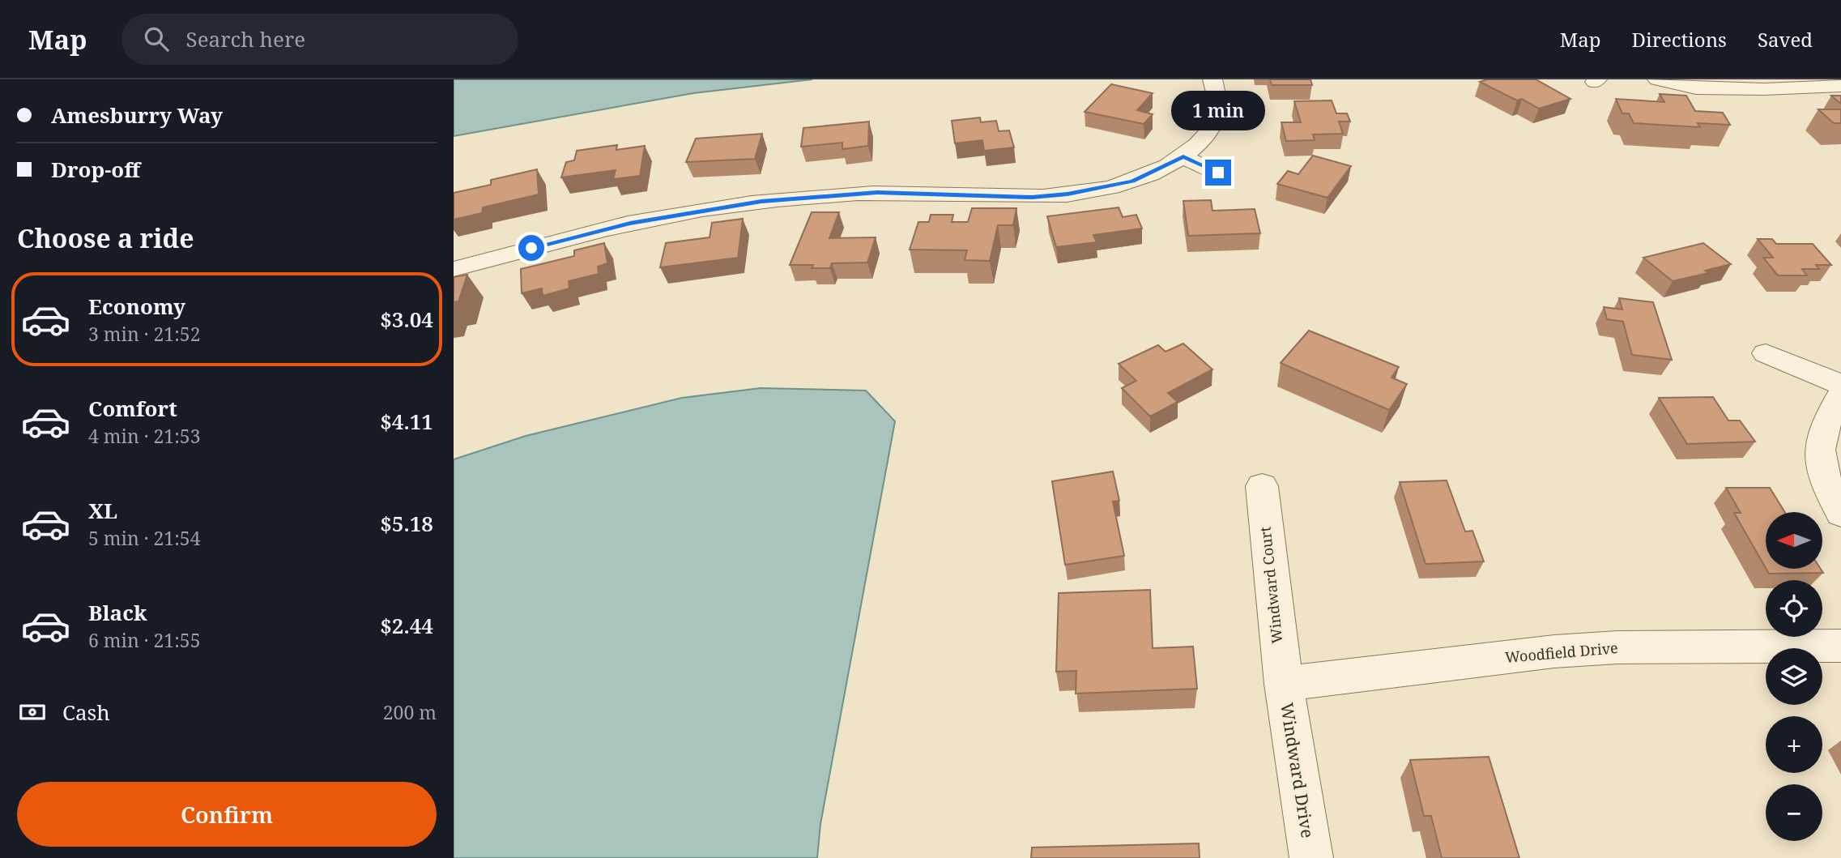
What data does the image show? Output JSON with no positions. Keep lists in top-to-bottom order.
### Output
{
  "streets": {
    "street": ["Windward Court", "Woodfield Drive", "Windward Drive"]
  },
  "crossings": [
    ["Windward Court", "Woodfield Drive"],
    ["Windward Court", "Windward Drive"],
    ["Woodfield Drive", "Windward Drive"]
  ],
  "north": "left",
  "page": {
    "header": "Map",
    "search": "Search here",
    "nav": ["Map", "Directions", "Saved"],
    "banner": ["Amesburry Way", "Drop-off"],
    "bubble": "1 min",
    "heading": "Choose a ride",
    "list": [
      {
        "name": "Economy",
        "note": "3 min · 21:52",
        "value": "$3.04"
      },
      {
        "name": "Comfort",
        "note": "4 min · 21:53",
        "value": "$4.11"
      },
      {
        "name": "XL",
        "note": "5 min · 21:54",
        "value": "$5.18"
      },
      {
        "name": "Black",
        "note": "6 min · 21:55",
        "value": "$2.44"
      }
    ],
    "map_buttons": ["+", "−"],
    "pay": ["Cash", "200 m"],
    "buttons": "Confirm"
  }
}
